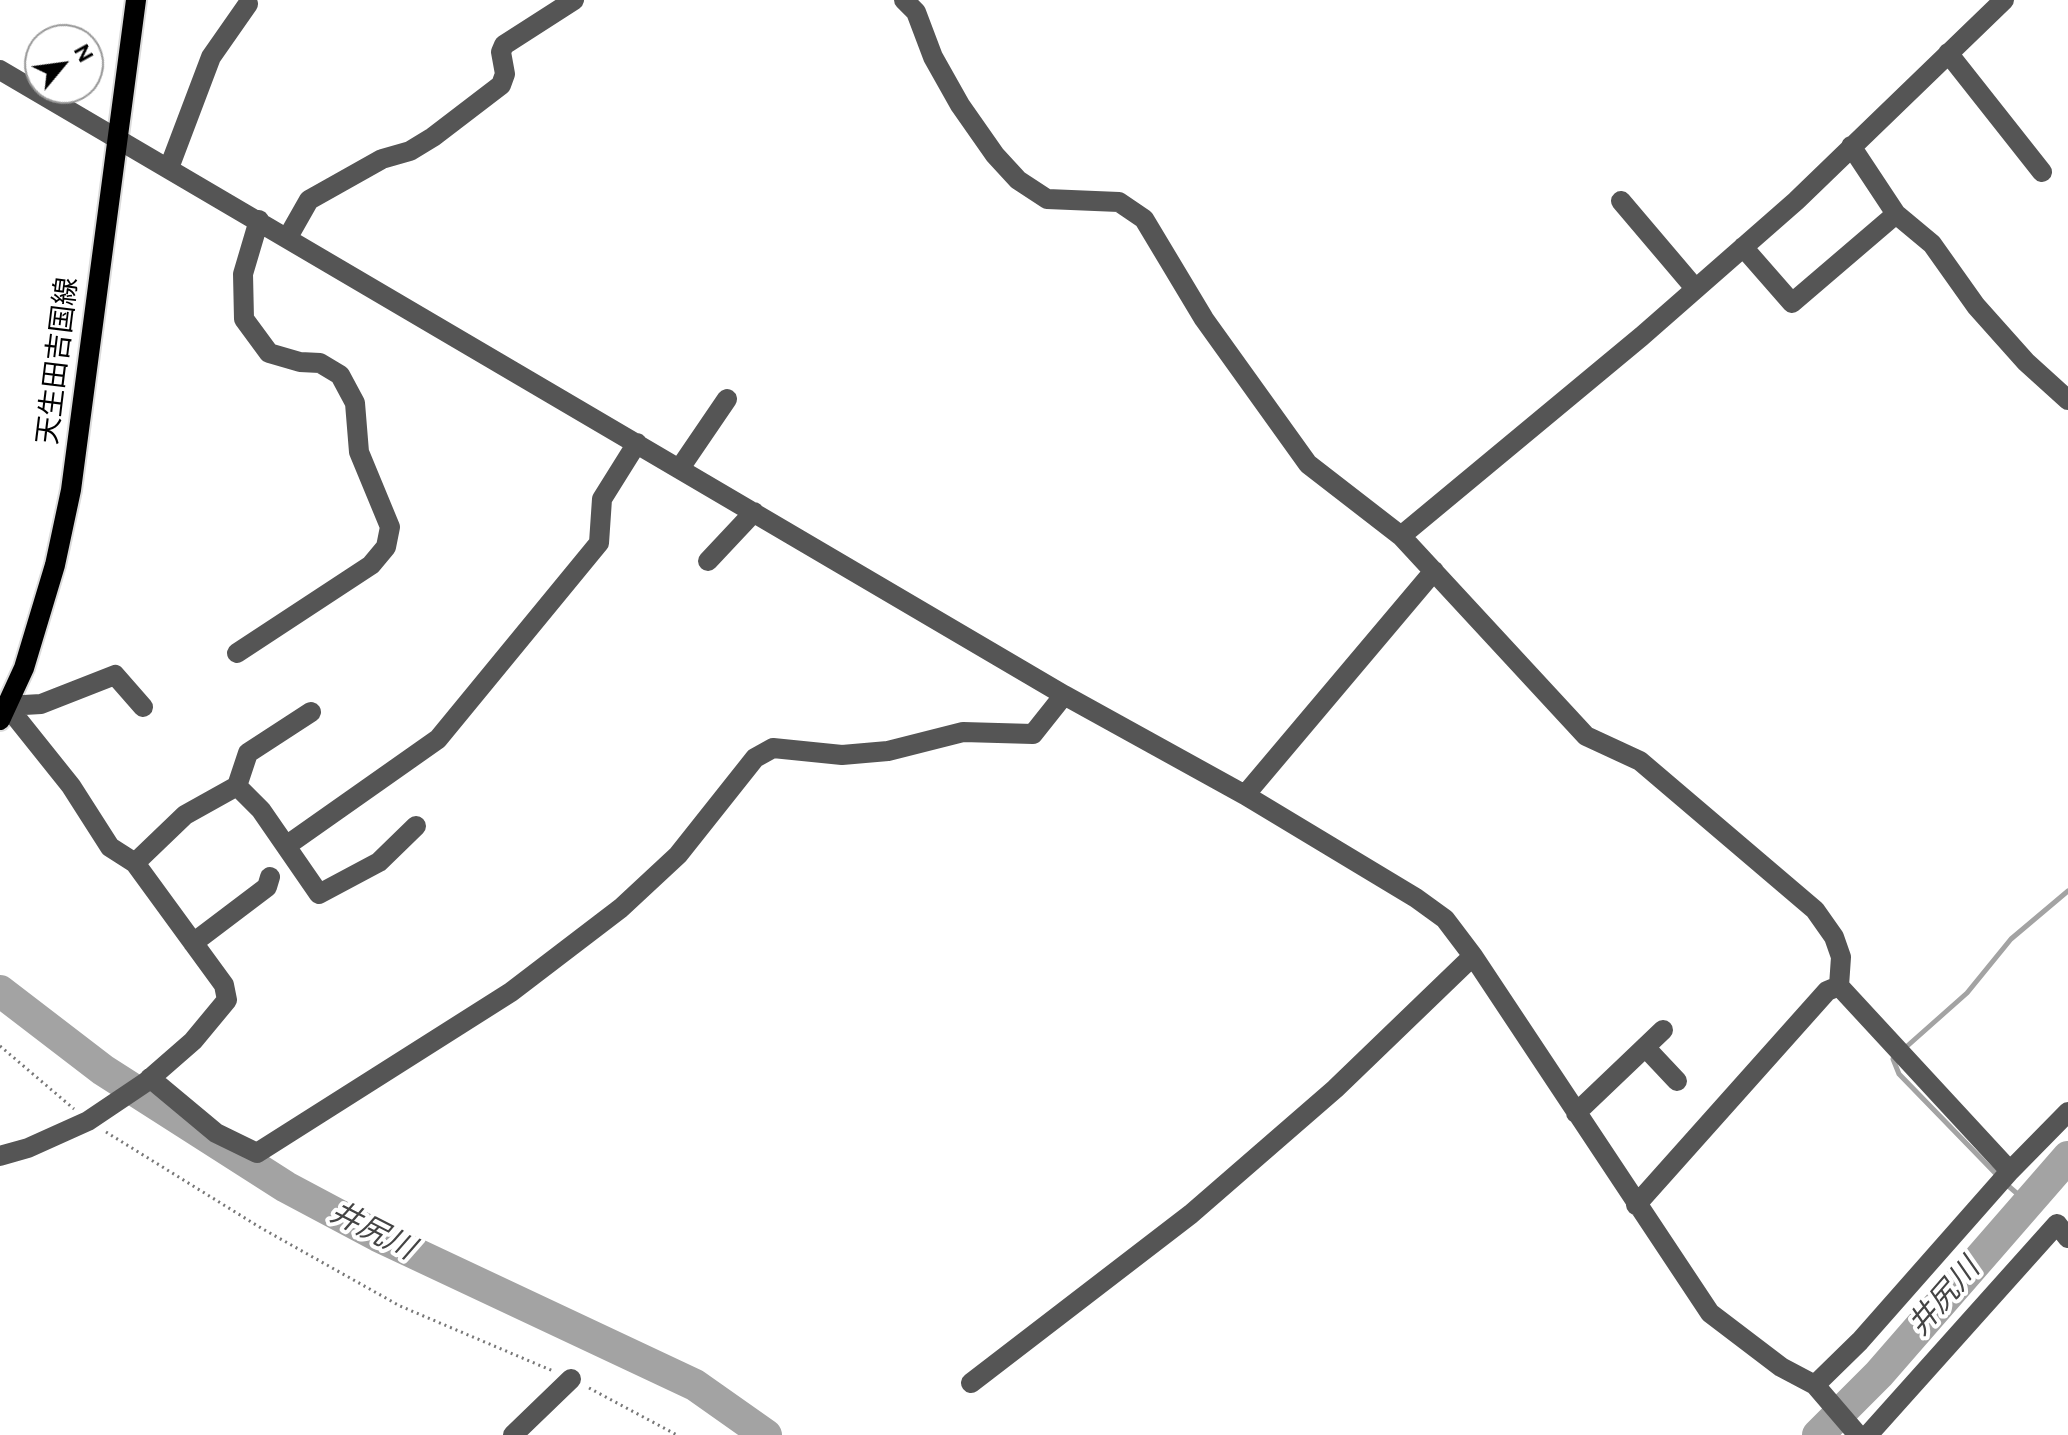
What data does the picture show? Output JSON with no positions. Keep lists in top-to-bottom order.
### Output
{
  "streets": {
    "main road": ["天生田吉国線"]
  },
  "water": ["井尻川"],
  "north": "top right"
}
